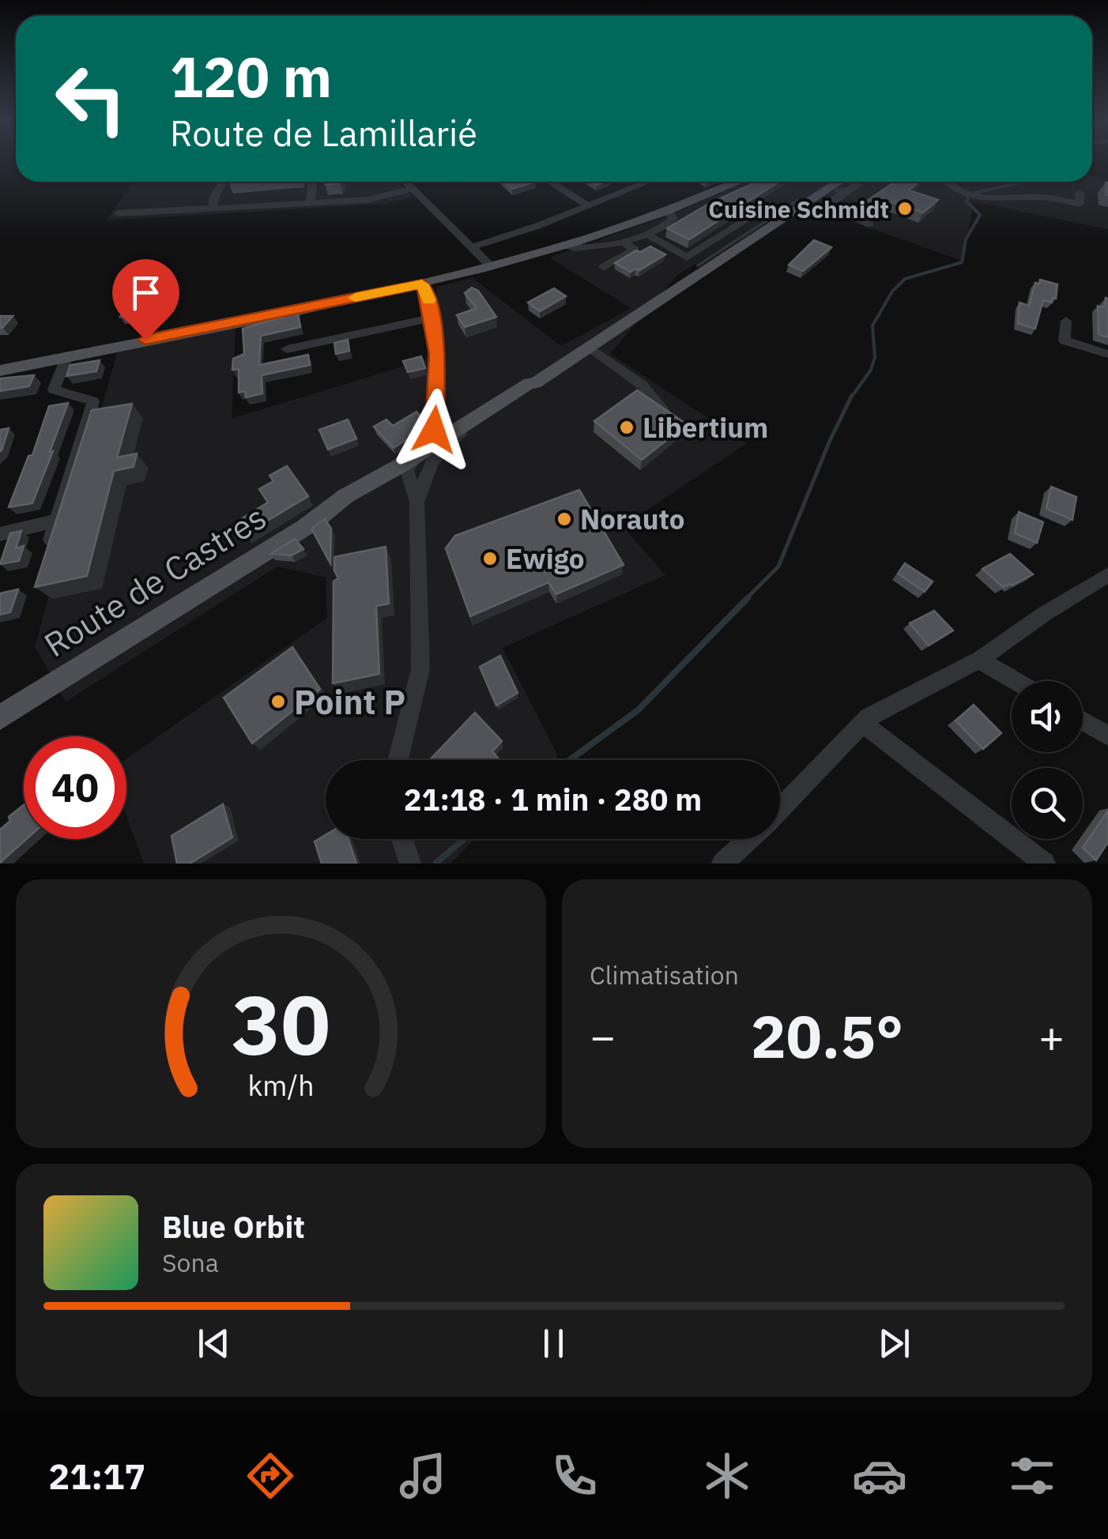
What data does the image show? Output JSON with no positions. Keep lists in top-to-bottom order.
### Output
{
  "streets": {
    "main road": ["Route de Castres"]
  },
  "places": [
    "Cuisine Schmidt",
    "Libertium",
    "Norauto",
    "Ewigo",
    "Point P"
  ],
  "page": {
    "turn": ["120 m", "Route de Lamillarié"],
    "limit": "40",
    "trip": "21:18 · 1 min · 280 m",
    "tile": "Climatisation",
    "heat": ["−", "20.5°", "+"],
    "song": ["Blue Orbit", "Sona"],
    "tabs": "21:17",
    "gauge": ["30", "km/h"]
  }
}
